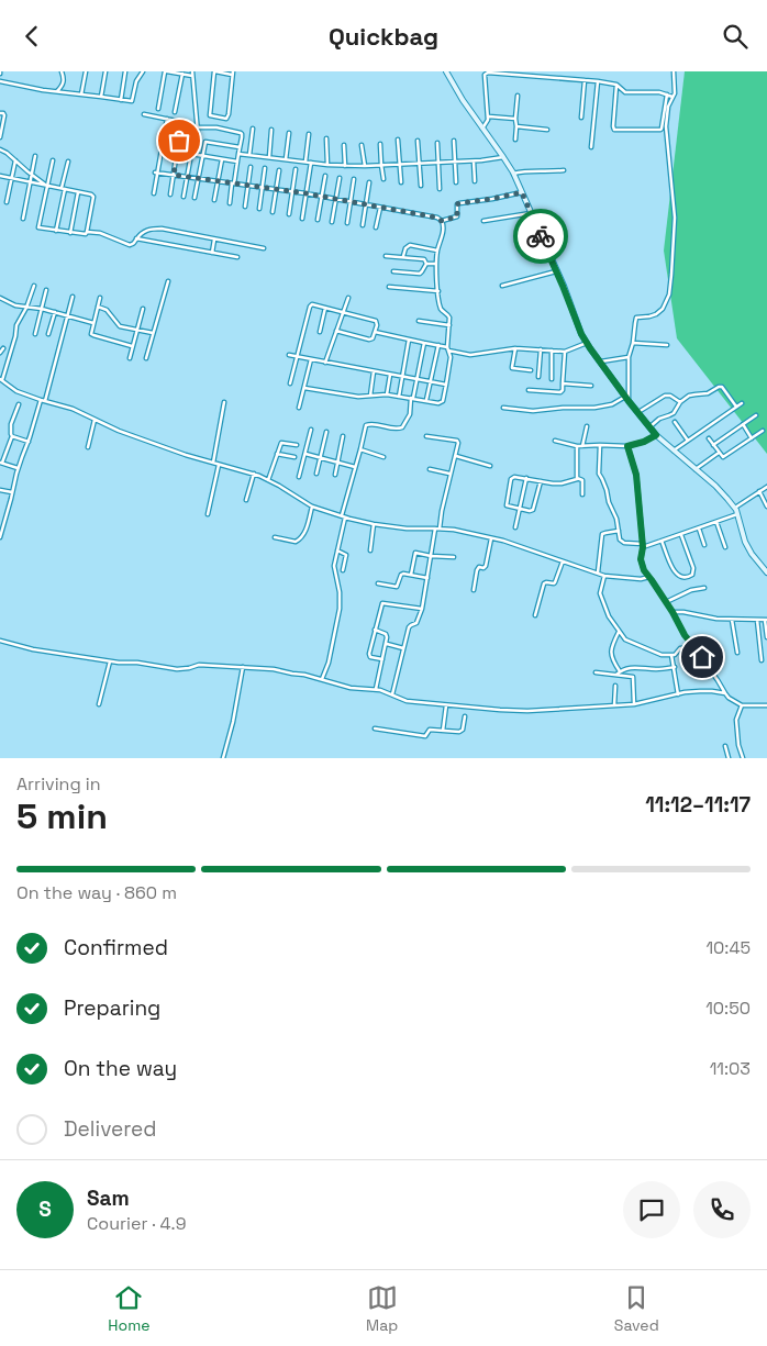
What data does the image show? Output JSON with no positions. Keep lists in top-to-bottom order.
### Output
{
  "page": {
    "header": "Quickbag",
    "heading": ["5 min", "Arriving in", "11:12–11:17"],
    "panel": ["Sam", "Courier · 4.9"],
    "bar": "On the way · 860 m",
    "list": [
      ["Confirmed", "10:45"],
      ["Preparing", "10:50"],
      ["On the way", "11:03"],
      "Delivered"
    ],
    "round": "S",
    "tabs": ["Home", "Map", "Saved"]
  }
}
